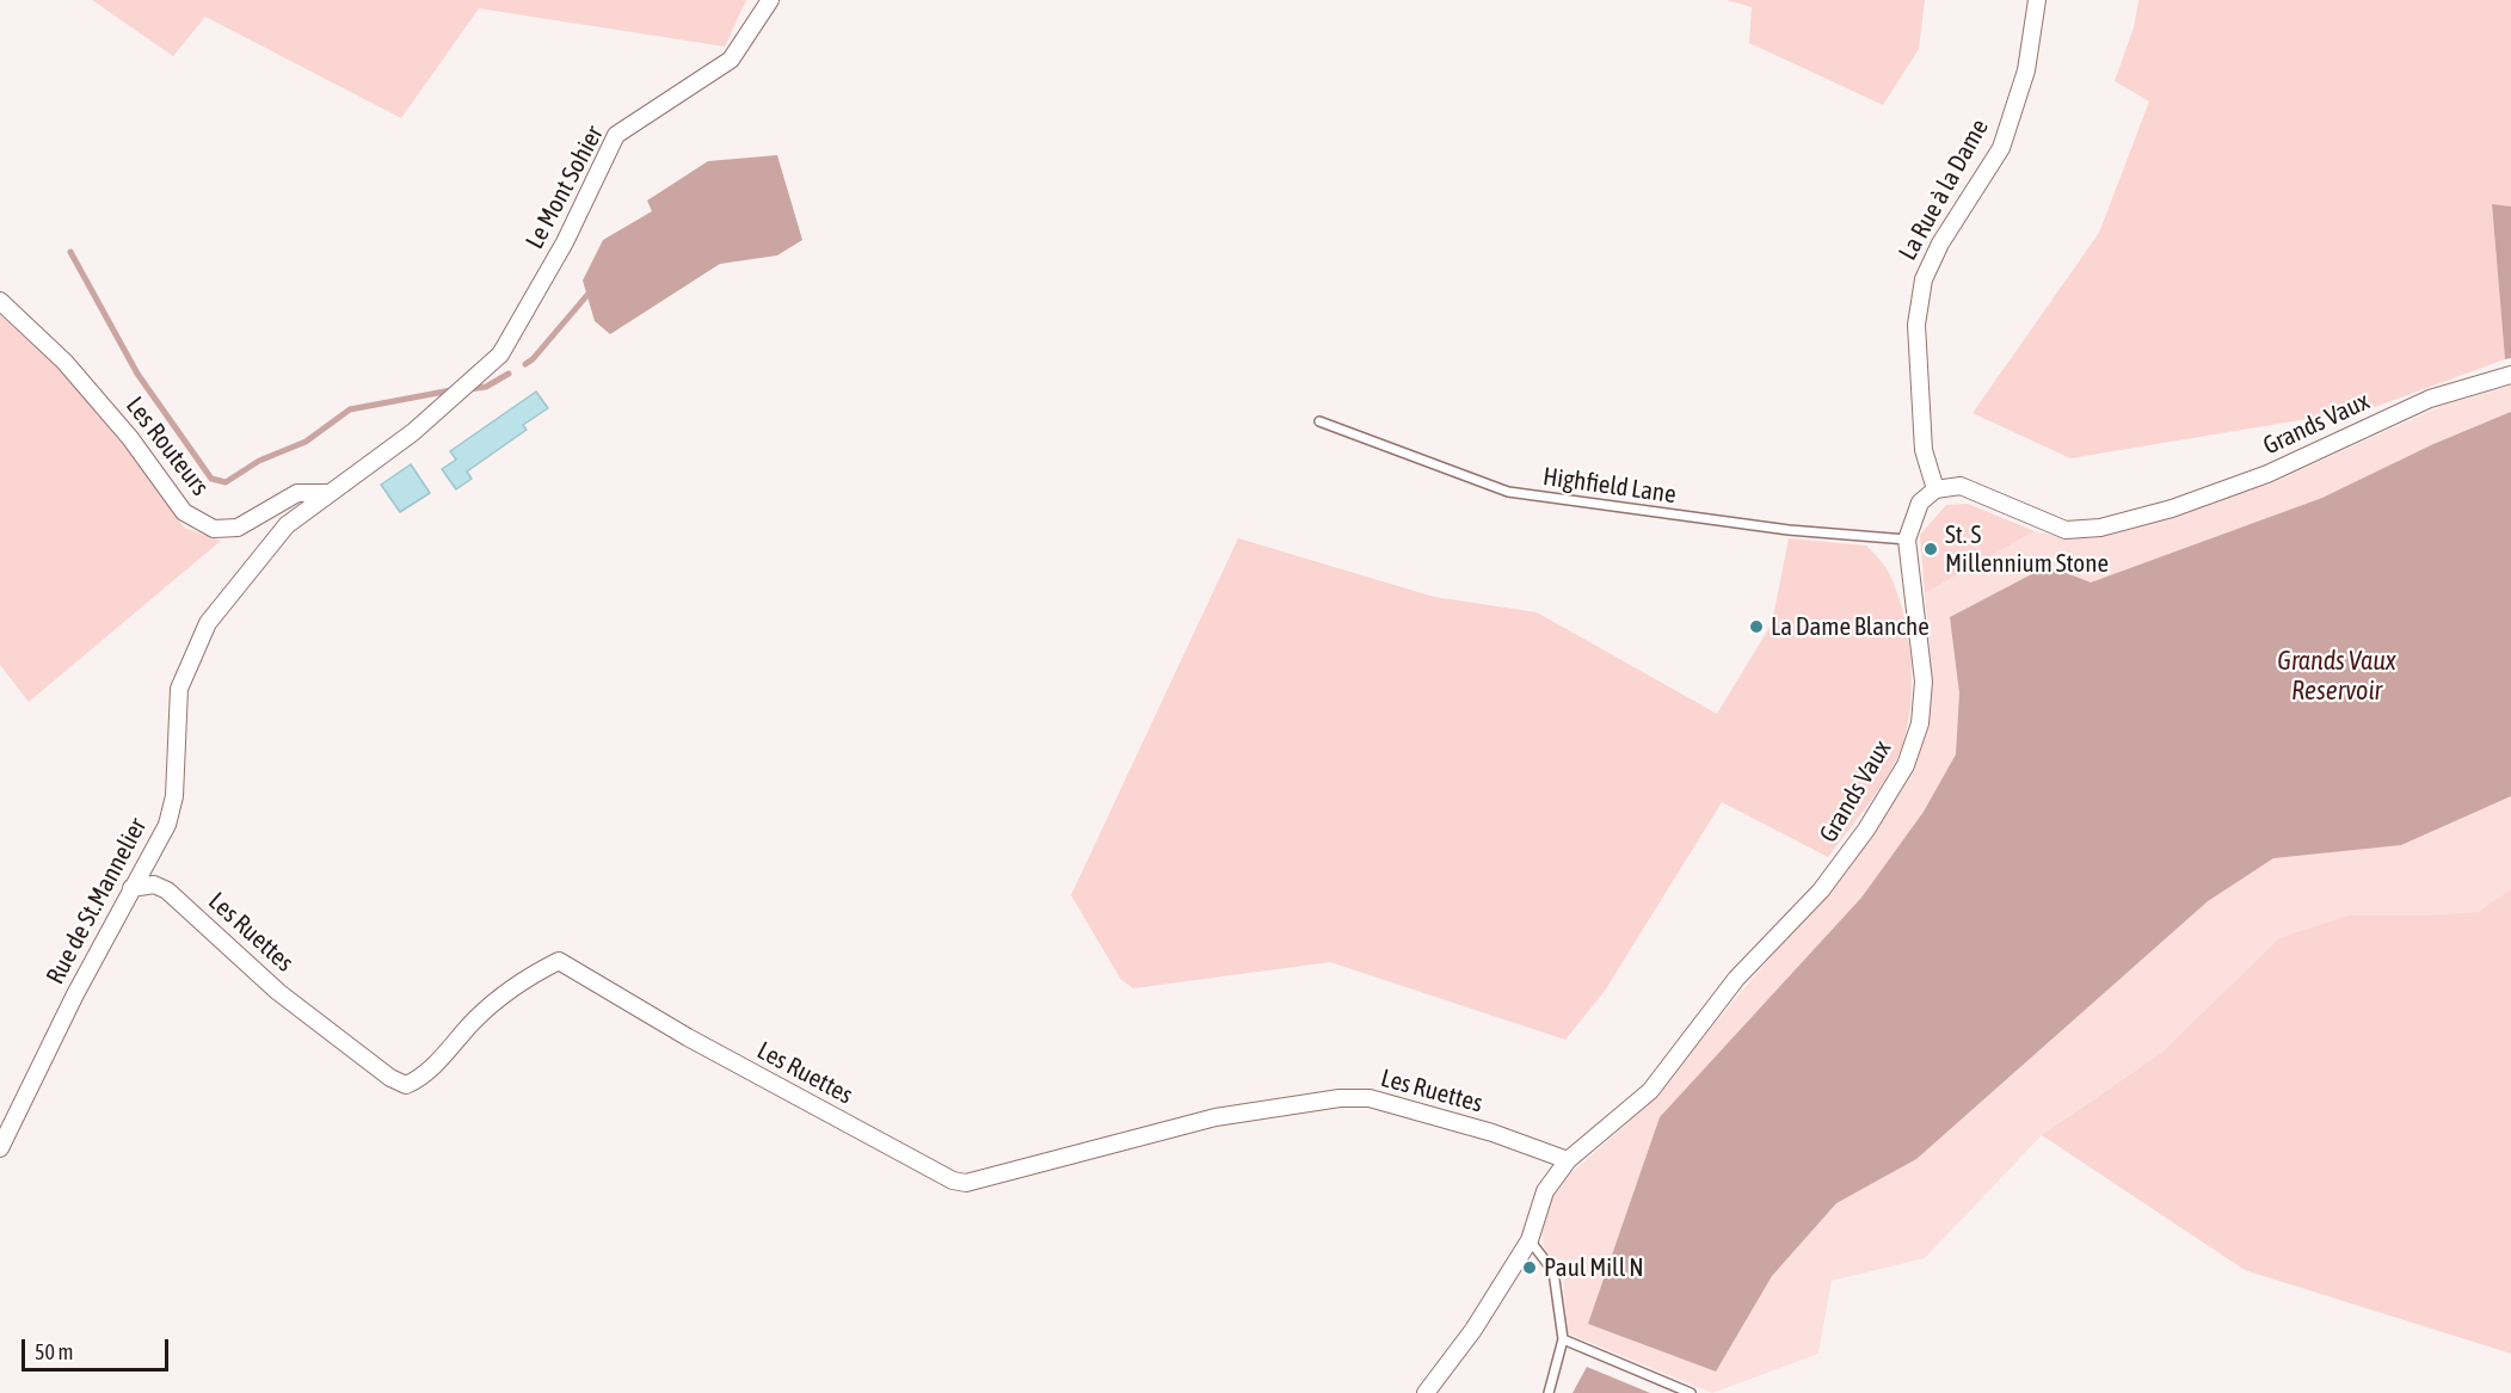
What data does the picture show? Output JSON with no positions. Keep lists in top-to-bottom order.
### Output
{
  "streets": {
    "street": [
      "Le Mont Sohier",
      "La Rue à la Dame",
      "Grands Vaux",
      "Les Routeurs",
      "Rue de St.Mannelier",
      "Les Ruettes"
    ],
    "lane": ["Highfield Lane"]
  },
  "crossings": [
    ["Le Mont Sohier", "Rue de St.Mannelier"],
    ["La Rue à la Dame", "Grands Vaux"],
    ["Grands Vaux", "Highfield Lane"],
    ["Grands Vaux", "Les Ruettes"],
    ["Les Routeurs", "Rue de St.Mannelier"],
    ["Rue de St.Mannelier", "Les Ruettes"]
  ],
  "water": ["Grands Vaux Reservoir"],
  "places": ["St. S Millennium Stone", "La Dame Blanche", "Paul Mill N"],
  "scale_bar": "50 m"
}
